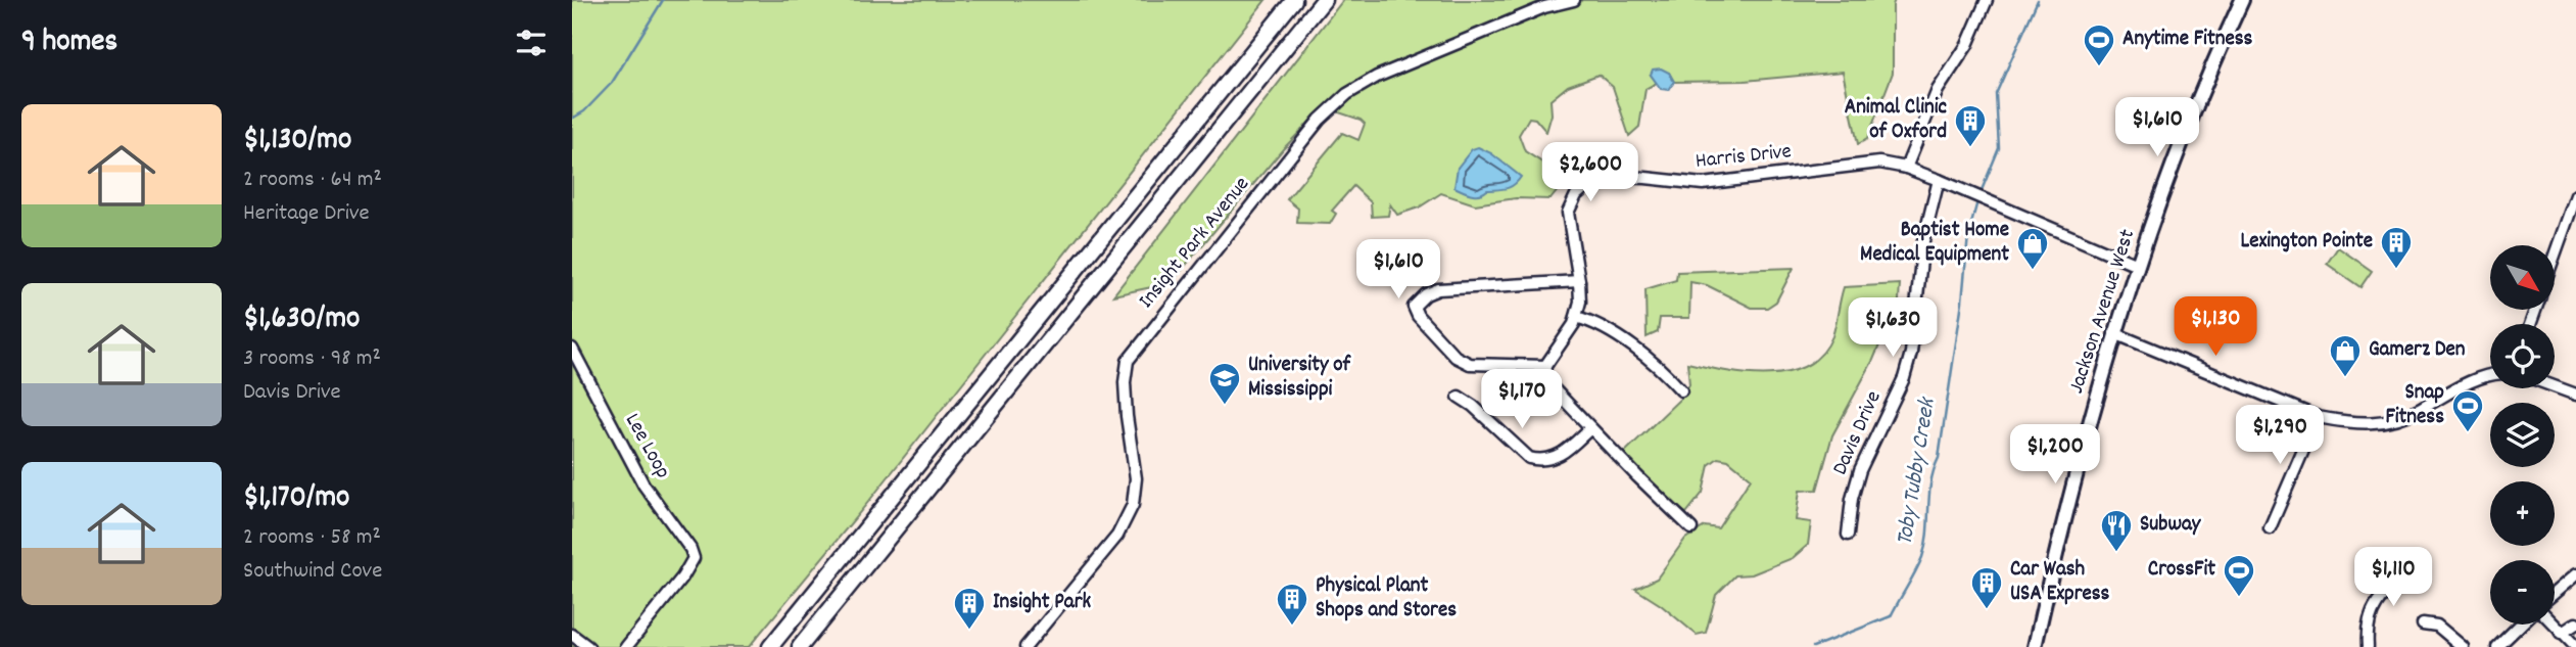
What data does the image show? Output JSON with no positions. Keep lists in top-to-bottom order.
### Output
{
  "streets": {
    "main road": ["Jackson Avenue West"],
    "street": [
      "Harris Drive",
      "Insight Park Avenue",
      "Davis Drive",
      "Lee Loop"
    ]
  },
  "crossings": [
    ["Harris Drive", "Jackson Avenue West"],
    ["Harris Drive", "Davis Drive"]
  ],
  "water": ["Toby Tubby Creek"],
  "places": {
    "sports": ["Anytime Fitness", "Snap Fitness", "CrossFit"],
    "building": [
      "Animal Clinic of Oxford",
      "Lexington Pointe",
      "Car Wash USA Express",
      "Physical Plant Shops and Stores",
      "Insight Park"
    ],
    "shop": ["Baptist Home Medical Equipment", "Gamerz Den"],
    "school or university": ["University of Mississippi"],
    "restaurant": ["Subway"]
  },
  "north": "bottom right",
  "page": {
    "heading": "9 homes",
    "list": [
      {
        "name": "$1,130/mo",
        "note": "2 rooms · 64 m² · Heritage Drive"
      },
      {
        "name": "$1,630/mo",
        "note": "3 rooms · 98 m² · Davis Drive"
      },
      {
        "name": "$1,170/mo",
        "note": "2 rooms · 58 m² · Southwind Cove"
      }
    ],
    "price": [
      "$1,610",
      "$2,600",
      "$1,610",
      "$1,130",
      "$1,630",
      "$1,170",
      "$1,290",
      "$1,200",
      "$1,110"
    ],
    "map_buttons": ["+", "−"]
  }
}
